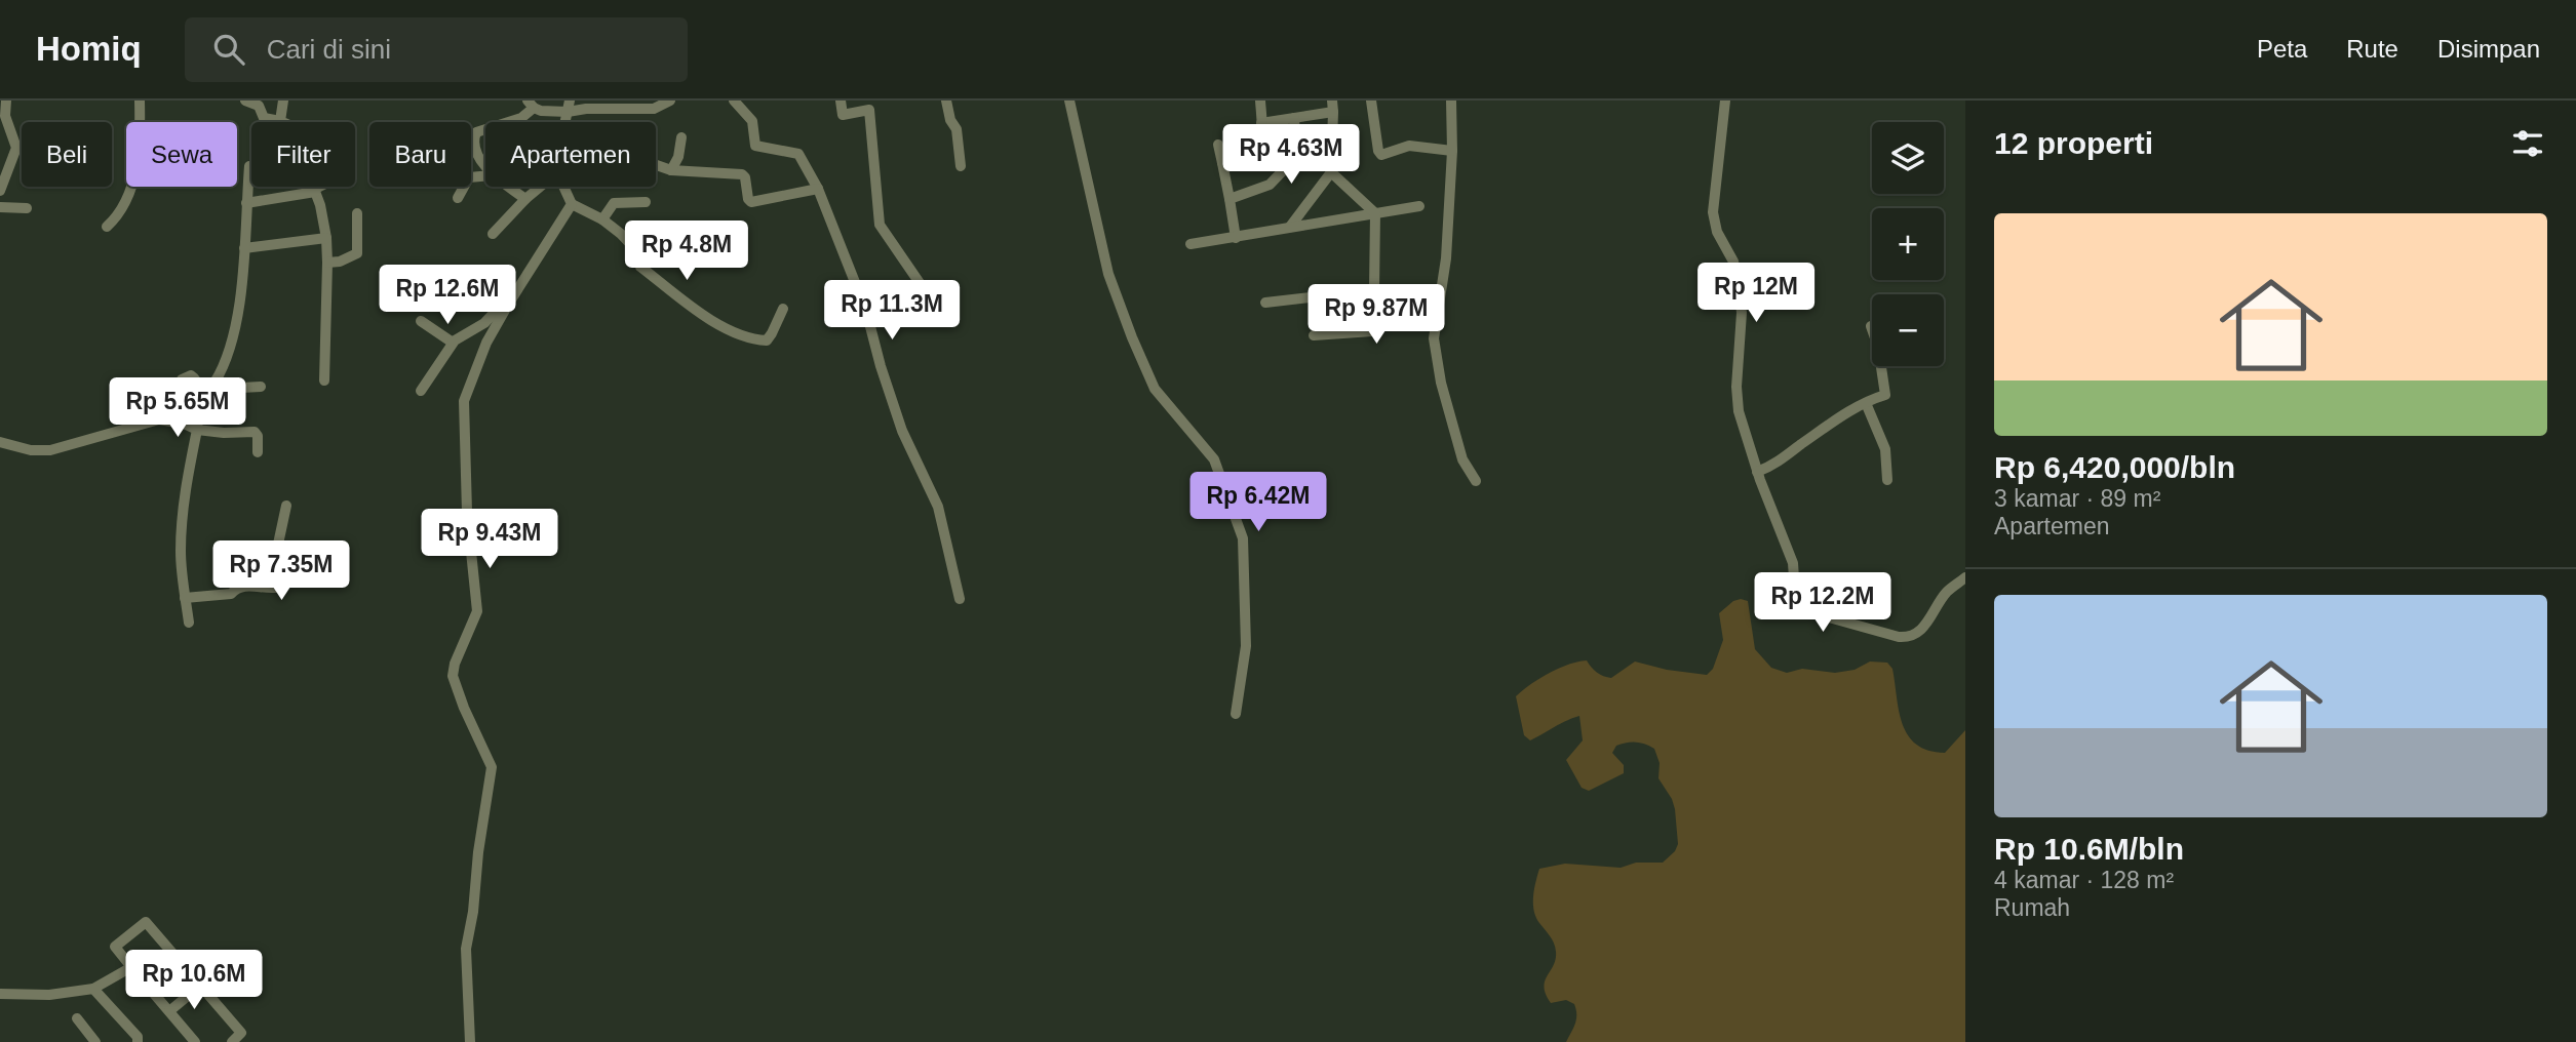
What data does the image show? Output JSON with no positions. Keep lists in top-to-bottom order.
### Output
{
  "page": {
    "header": "Homiq",
    "search": "Cari di sini",
    "nav": ["Peta", "Rute", "Disimpan"],
    "heading": "12 properti",
    "map_buttons": ["+", "−"],
    "chip": [
      "Beli",
      "Sewa",
      "Filter",
      "Baru",
      "Apartemen"
    ],
    "price": [
      "Rp 4.63M",
      "Rp 4.8M",
      "Rp 12M",
      "Rp 12.6M",
      "Rp 11.3M",
      "Rp 9.87M",
      "Rp 5.65M",
      "Rp 6.42M",
      "Rp 9.43M",
      "Rp 7.35M",
      "Rp 12.2M",
      "Rp 10.6M"
    ],
    "list": [
      {
        "name": "Rp 6,420,000/bln",
        "note": "3 kamar · 89 m² · Apartemen"
      },
      {
        "name": "Rp 10.6M/bln",
        "note": "4 kamar · 128 m² · Rumah"
      }
    ]
  }
}
